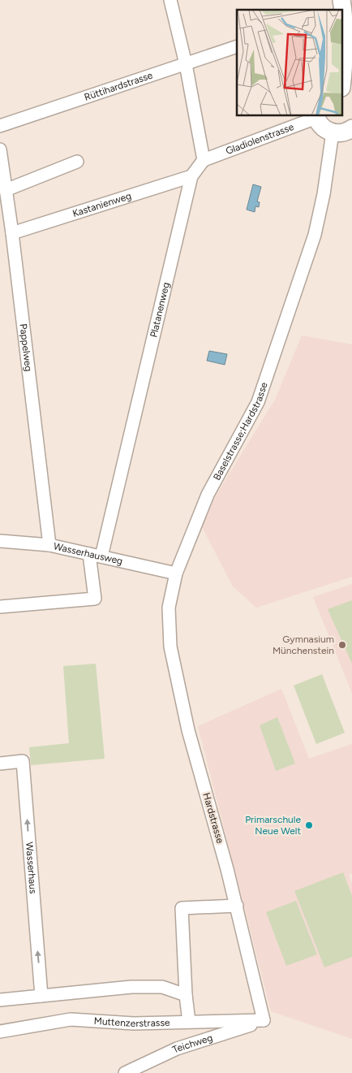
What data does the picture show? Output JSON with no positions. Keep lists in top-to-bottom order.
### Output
{
  "streets": {
    "street": [
      "Rüttihardstrasse",
      "Gladiolenstrasse",
      "Kastanienweg",
      "Platanenweg",
      "Pappelweg",
      "Baselstrasse;Hardstrasse",
      "Wasserhausweg",
      "Hardstrasse",
      "Wasserhaus",
      "Muttenzerstrasse",
      "Teichweg"
    ]
  },
  "crossings": [
    ["Gladiolenstrasse", "Platanenweg"],
    ["Kastanienweg", "Platanenweg"],
    ["Kastanienweg", "Pappelweg"],
    ["Platanenweg", "Wasserhausweg"],
    ["Pappelweg", "Wasserhausweg"],
    ["Baselstrasse;Hardstrasse", "Wasserhausweg"],
    ["Baselstrasse;Hardstrasse", "Hardstrasse"],
    ["Hardstrasse", "Muttenzerstrasse"],
    ["Hardstrasse", "Teichweg"],
    ["Muttenzerstrasse", "Teichweg"]
  ],
  "one_way": ["Wasserhaus"],
  "places": ["Gymnasium Münchenstein", "Primarschule Neue Welt"]
}
